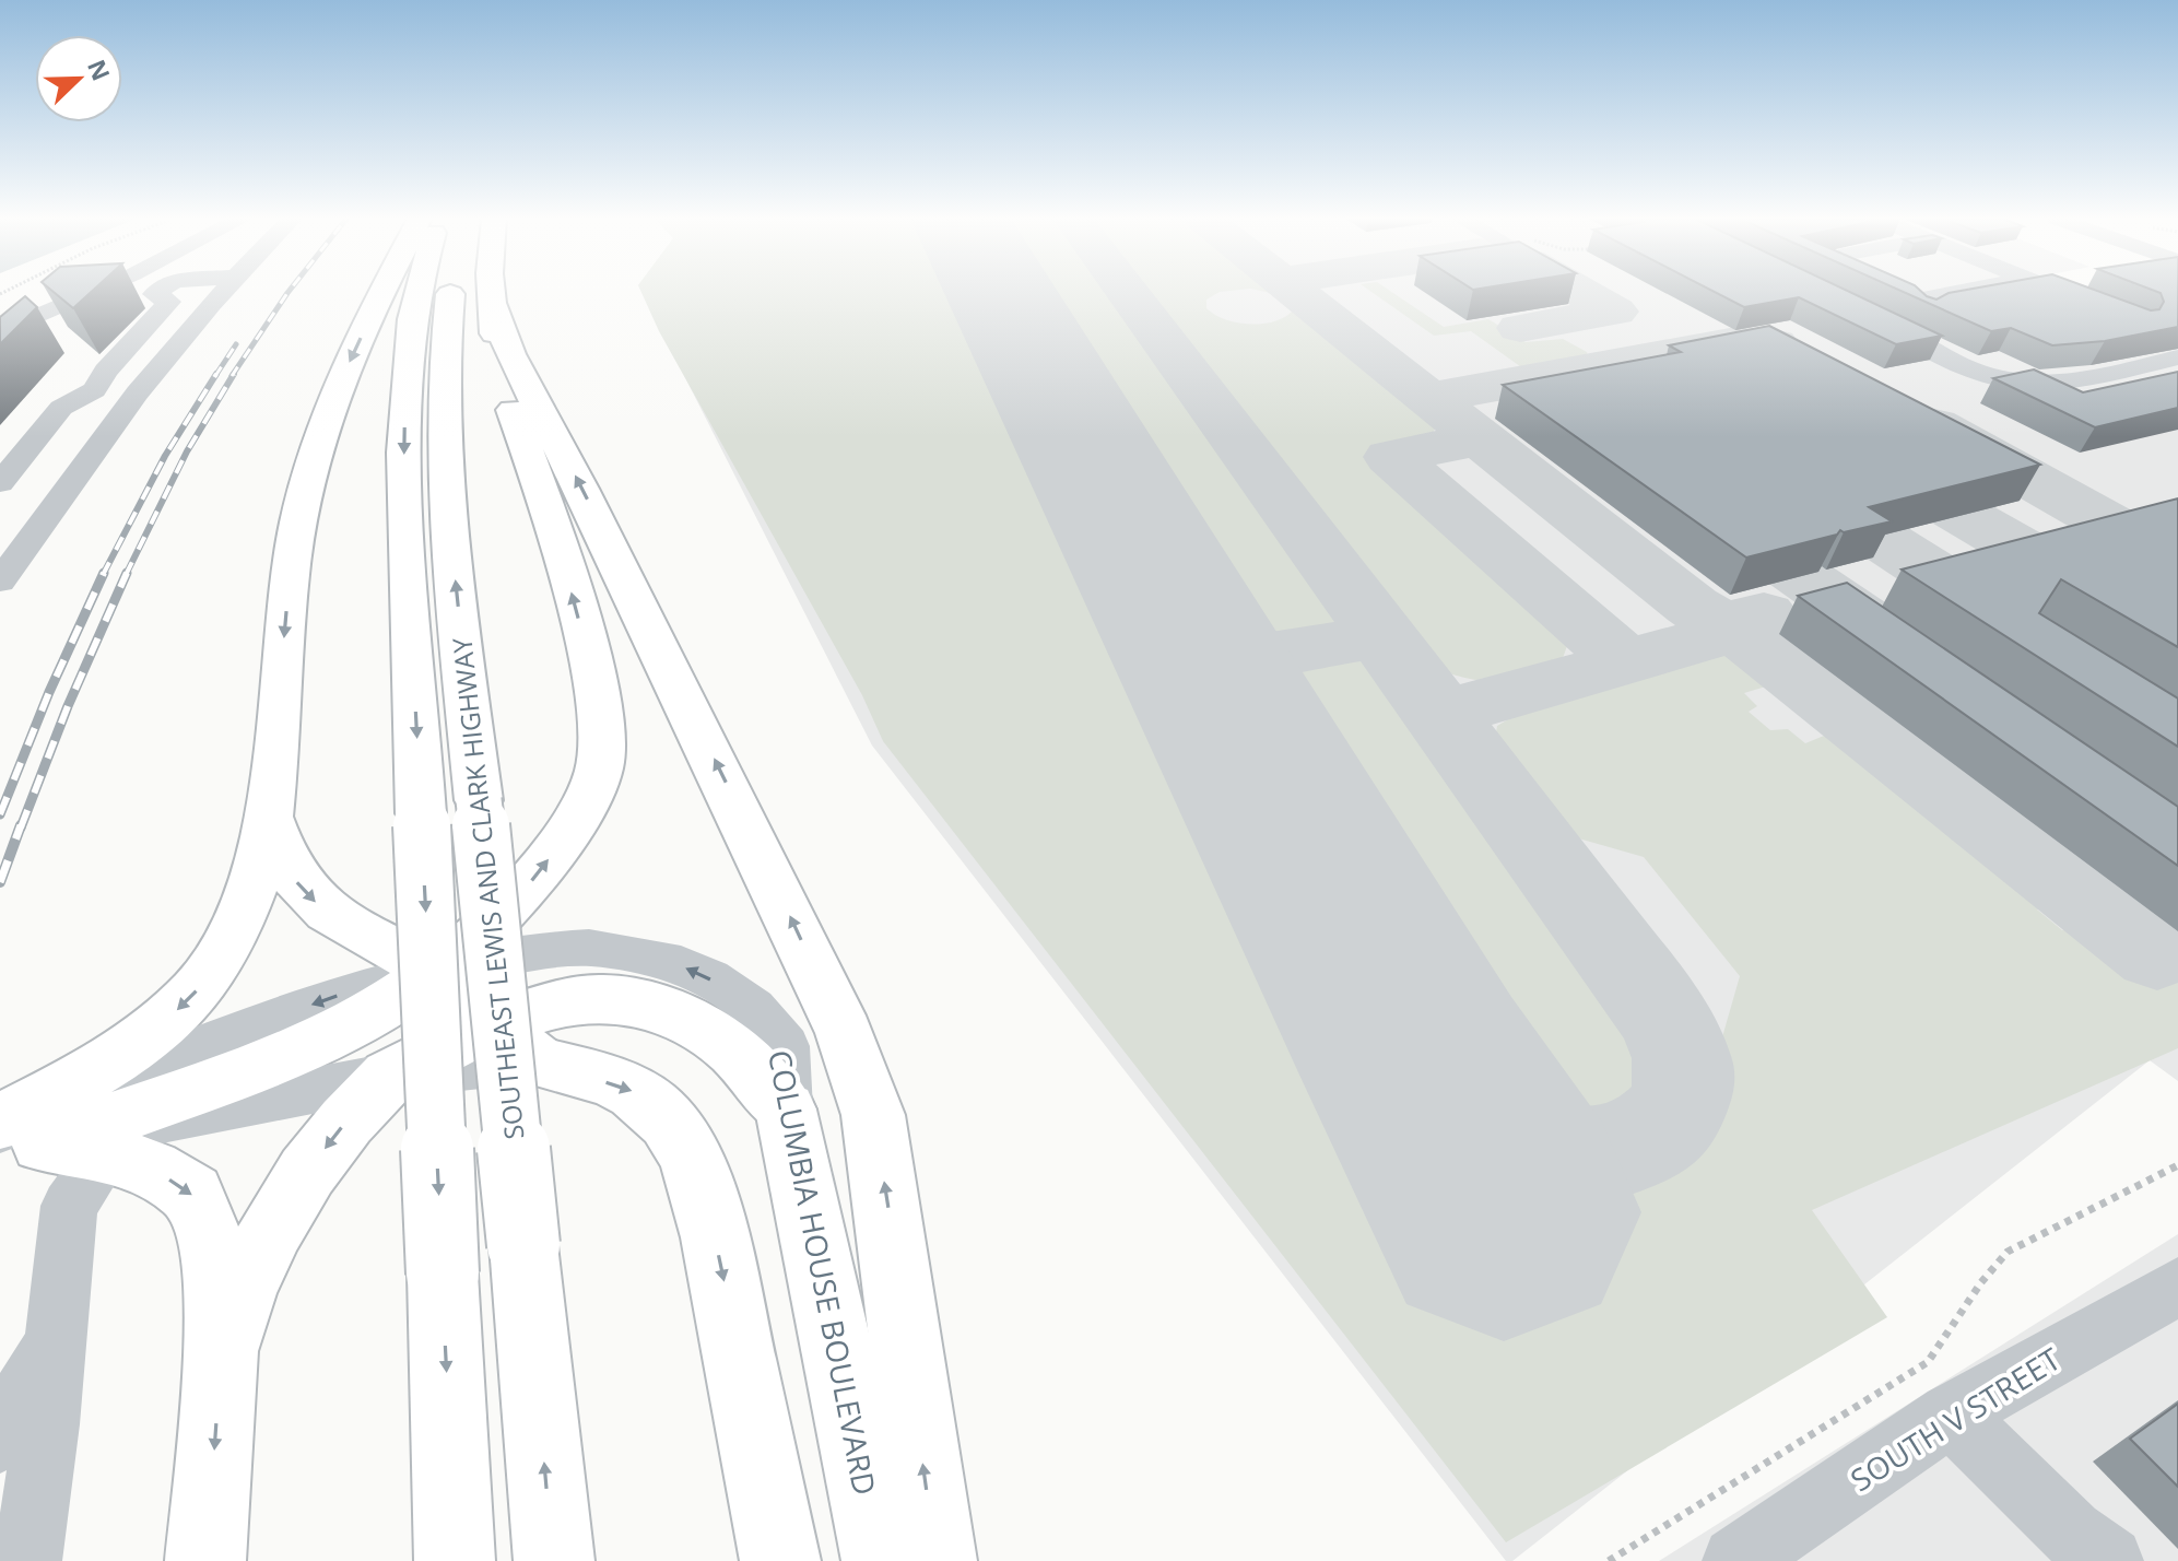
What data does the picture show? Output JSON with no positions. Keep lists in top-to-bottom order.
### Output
{
  "streets": {
    "main road": ["SOUTHEAST LEWIS AND CLARK HIGHWAY", "COLUMBIA HOUSE BOULEVARD"],
    "street": ["SOUTH V STREET"]
  },
  "one_way": ["COLUMBIA HOUSE BOULEVARD"],
  "north": "top right"
}
